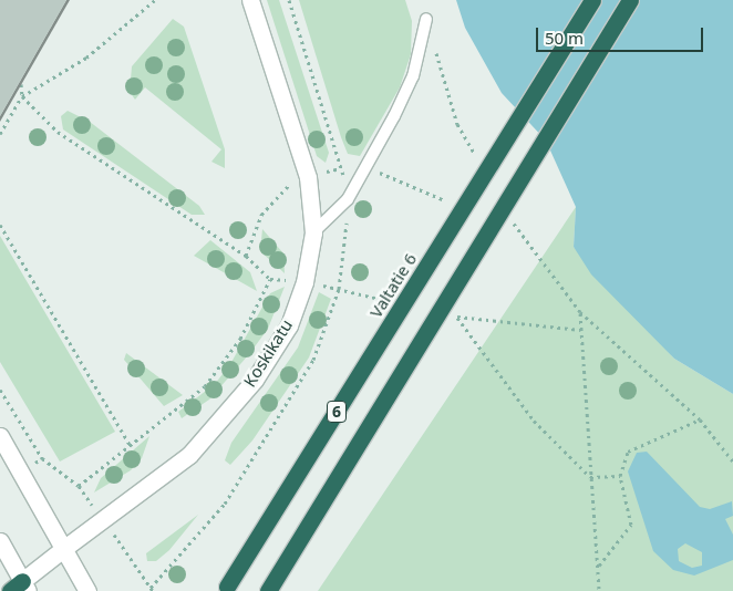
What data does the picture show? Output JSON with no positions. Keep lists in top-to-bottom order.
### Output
{
  "streets": {
    "highway": ["Valtatie 6", "6"],
    "street": ["Koskikatu"]
  },
  "scale_bar": "50 m"
}
